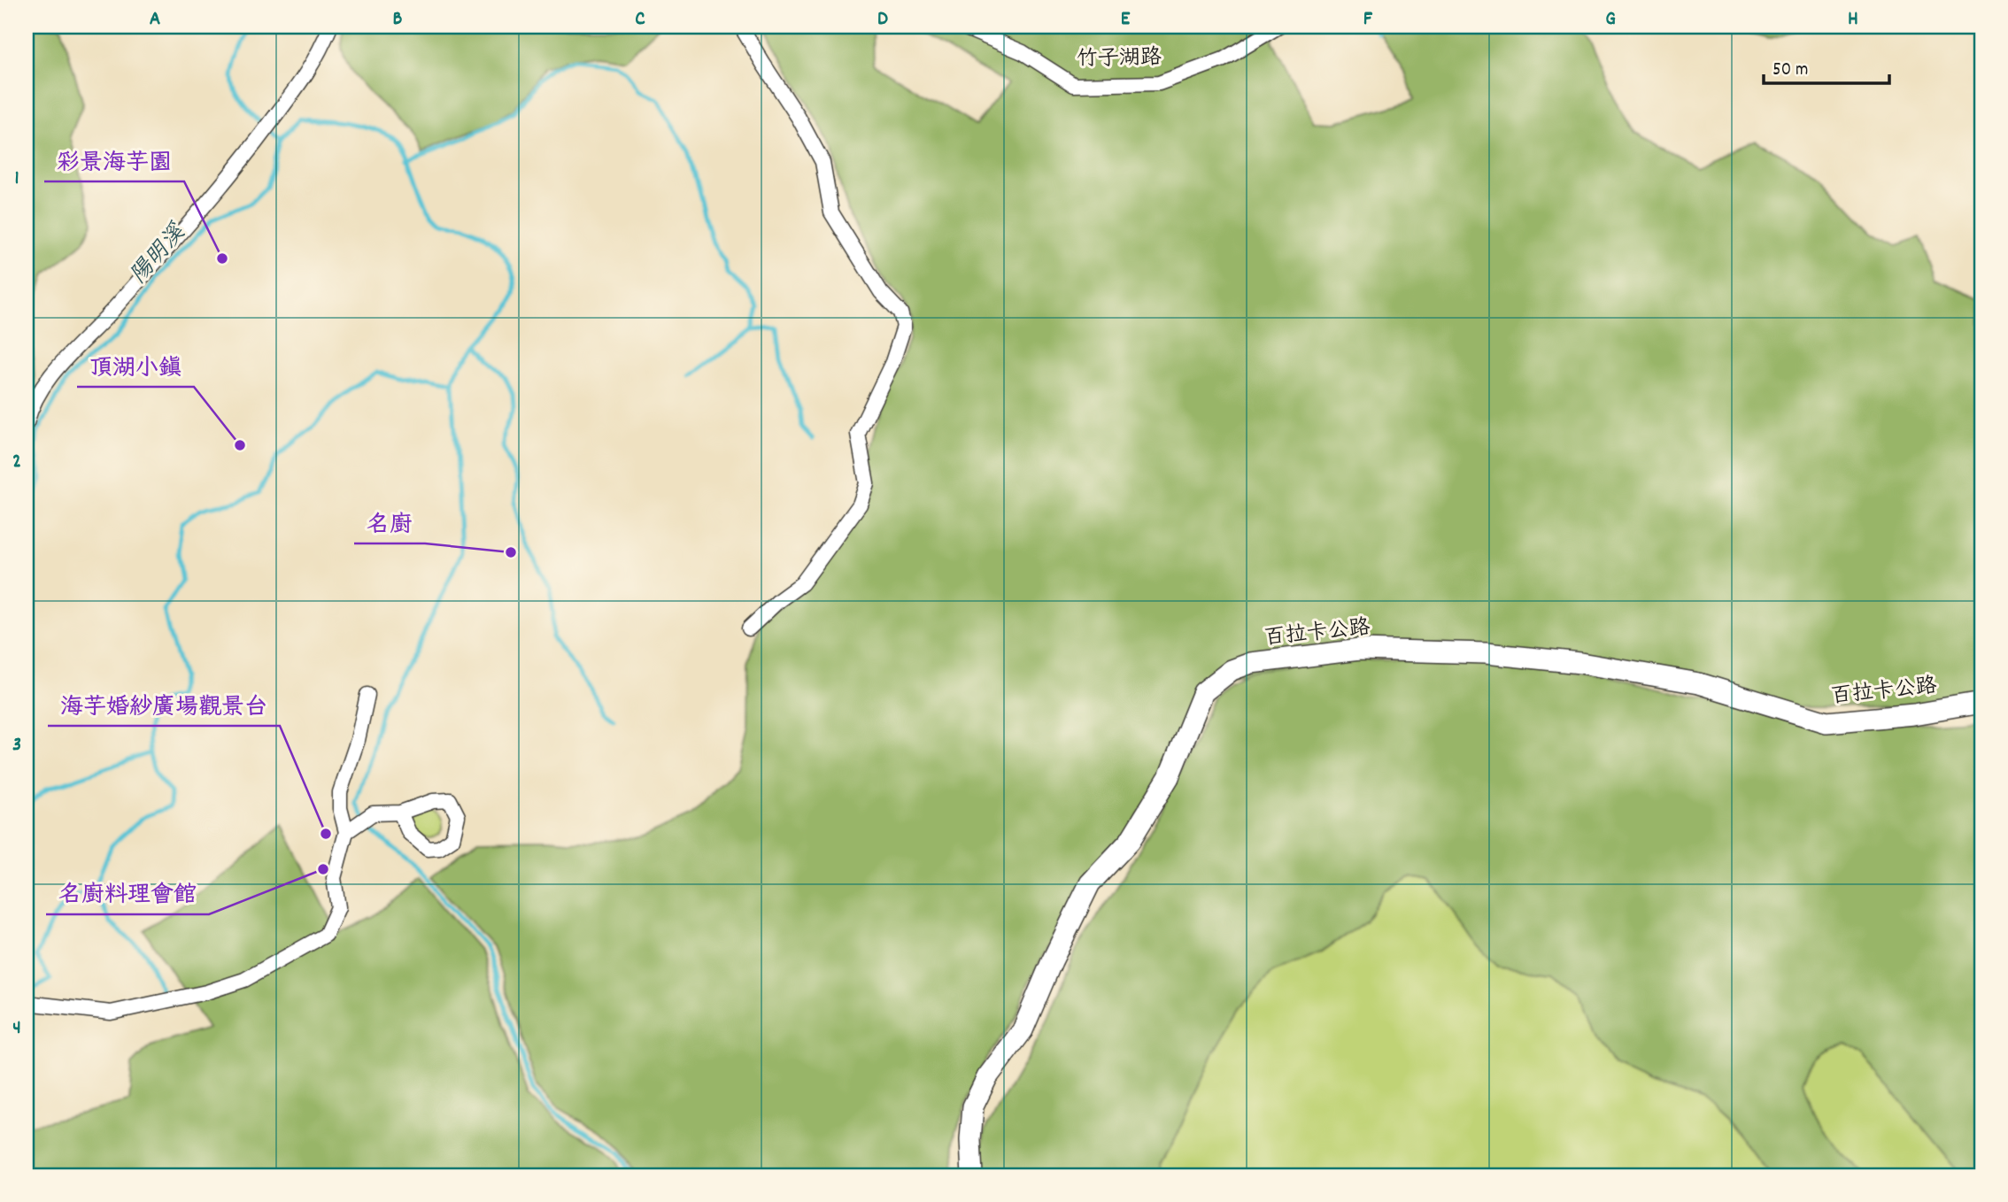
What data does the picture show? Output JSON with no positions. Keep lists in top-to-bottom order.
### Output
{
  "streets": {
    "main road": ["百拉卡公路"],
    "street": ["竹子湖路"]
  },
  "water": ["陽明溪"],
  "places": [
    "彩景海芋園",
    "頂湖小鎮",
    "名廚",
    "海芋婚紗廣場觀景台",
    "名廚料理會館"
  ],
  "scale_bar": "50 m",
  "grid": {
    "columns": [
      "A",
      "B",
      "C",
      "D",
      "E",
      "F",
      "G",
      "H"
    ],
    "rows": [
      "1",
      "2",
      "3",
      "4"
    ]
  }
}
